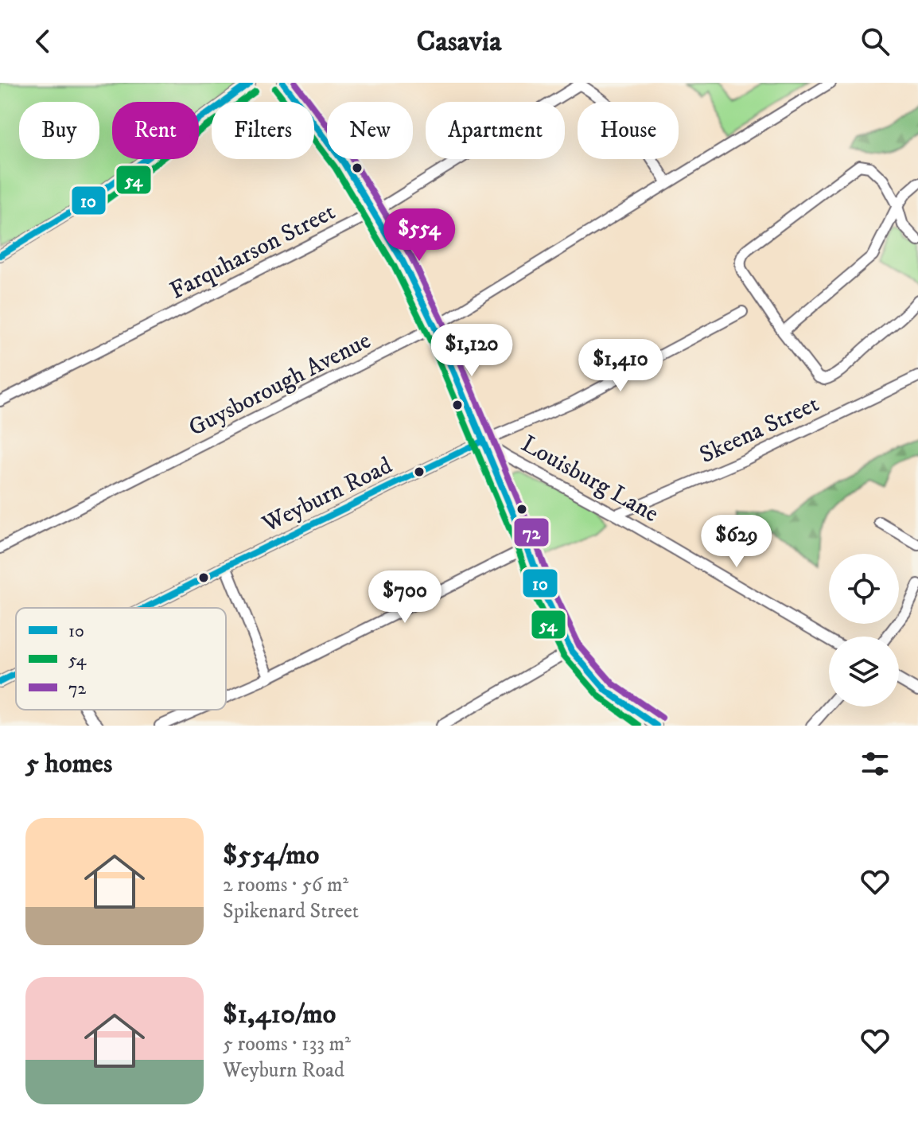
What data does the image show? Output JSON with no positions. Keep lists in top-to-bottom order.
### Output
{
  "streets": {
    "street": [
      "Farquharson Street",
      "Guysborough Avenue",
      "Skeena Street",
      "Louisburg Lane",
      "Weyburn Road"
    ]
  },
  "crossings": [
    ["Skeena Street", "Louisburg Lane"],
    ["Louisburg Lane", "Weyburn Road"]
  ],
  "lines": ["transit line 10", "transit line 72", "transit line 54"],
  "legend": ["10", "54", "72"],
  "page": {
    "header": "Casavia",
    "chip": [
      "Buy",
      "Rent",
      "Filters",
      "New",
      "Apartment",
      "House"
    ],
    "price": [
      "$554",
      "$1,120",
      "$1,410",
      "$629",
      "$700"
    ],
    "heading": "5 homes",
    "list": [
      {
        "name": "$554/mo",
        "note": "2 rooms · 56 m² · Spikenard Street"
      },
      {
        "name": "$1,410/mo",
        "note": "5 rooms · 133 m² · Weyburn Road"
      }
    ]
  }
}
